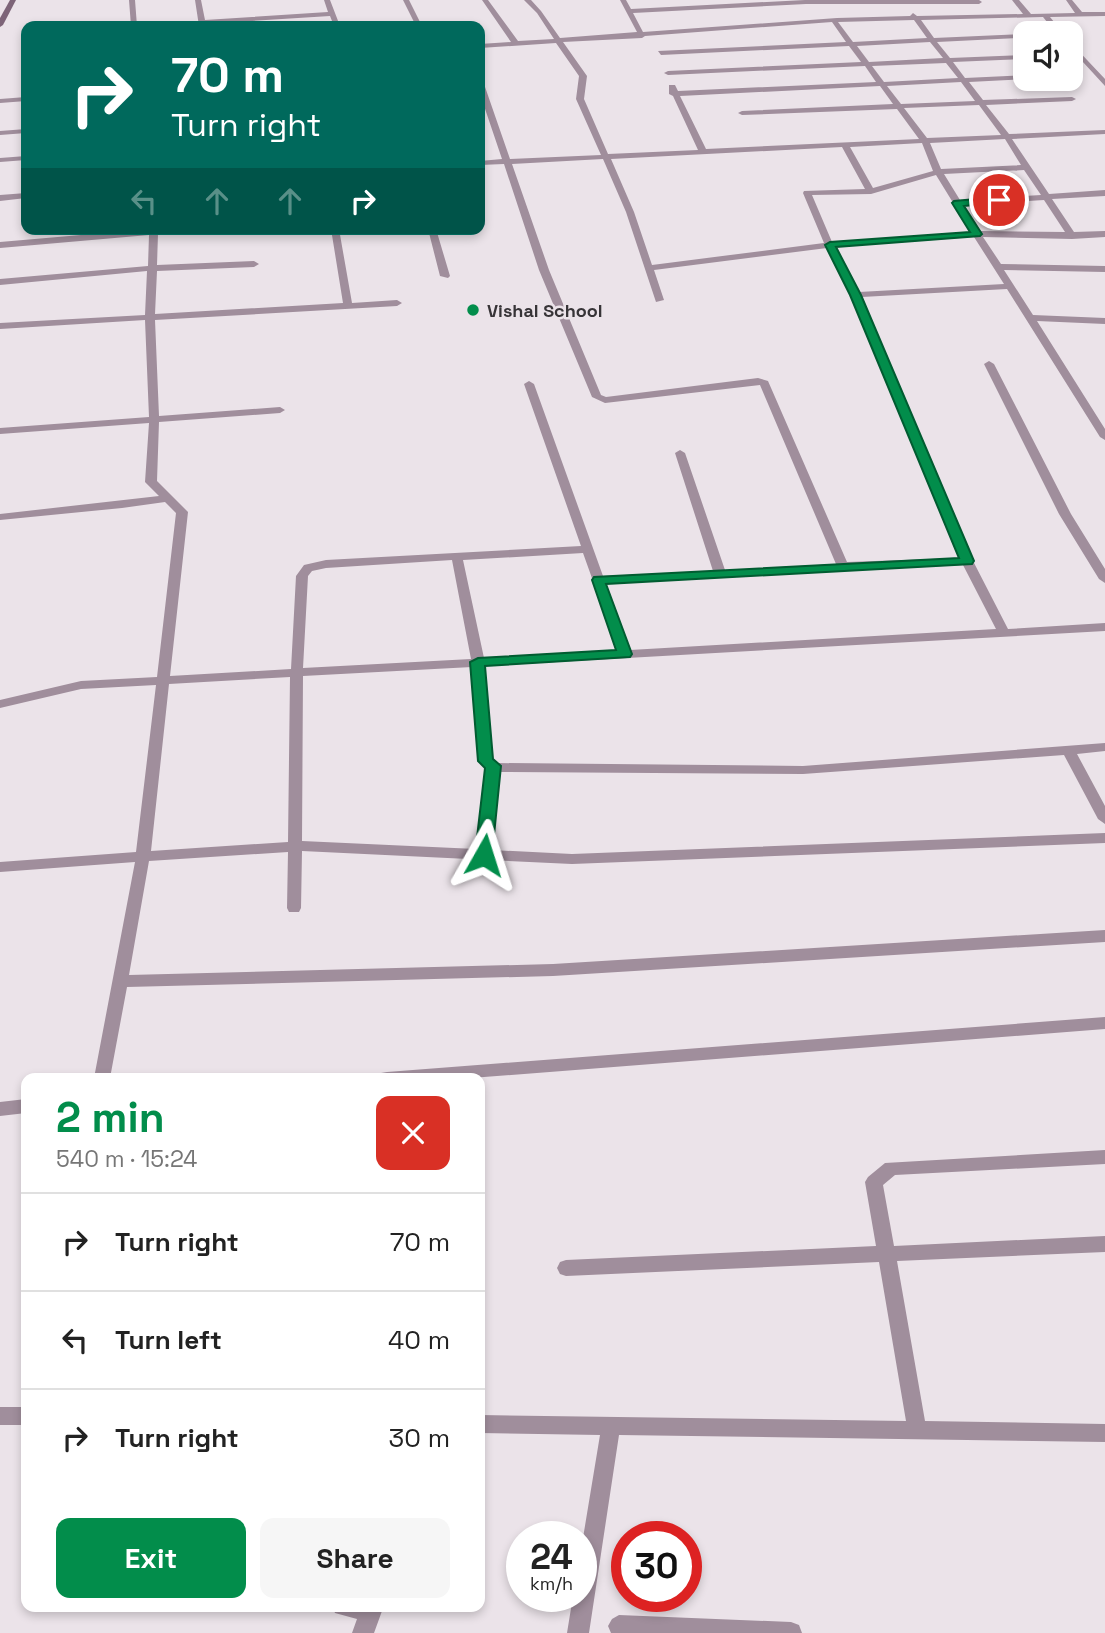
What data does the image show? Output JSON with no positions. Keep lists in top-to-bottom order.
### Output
{
  "places": ["Vishal School"],
  "page": {
    "turn": ["70 m", "Turn right"],
    "heading": ["2 min", "540 m · 15:24"],
    "list": [
      {
        "name": "Turn right",
        "value": "70 m"
      },
      {
        "name": "Turn left",
        "value": "40 m"
      },
      {
        "name": "Turn right",
        "value": "30 m"
      }
    ],
    "buttons": ["Exit", "Share"],
    "speed": "24 km/h",
    "limit": "30"
  }
}
